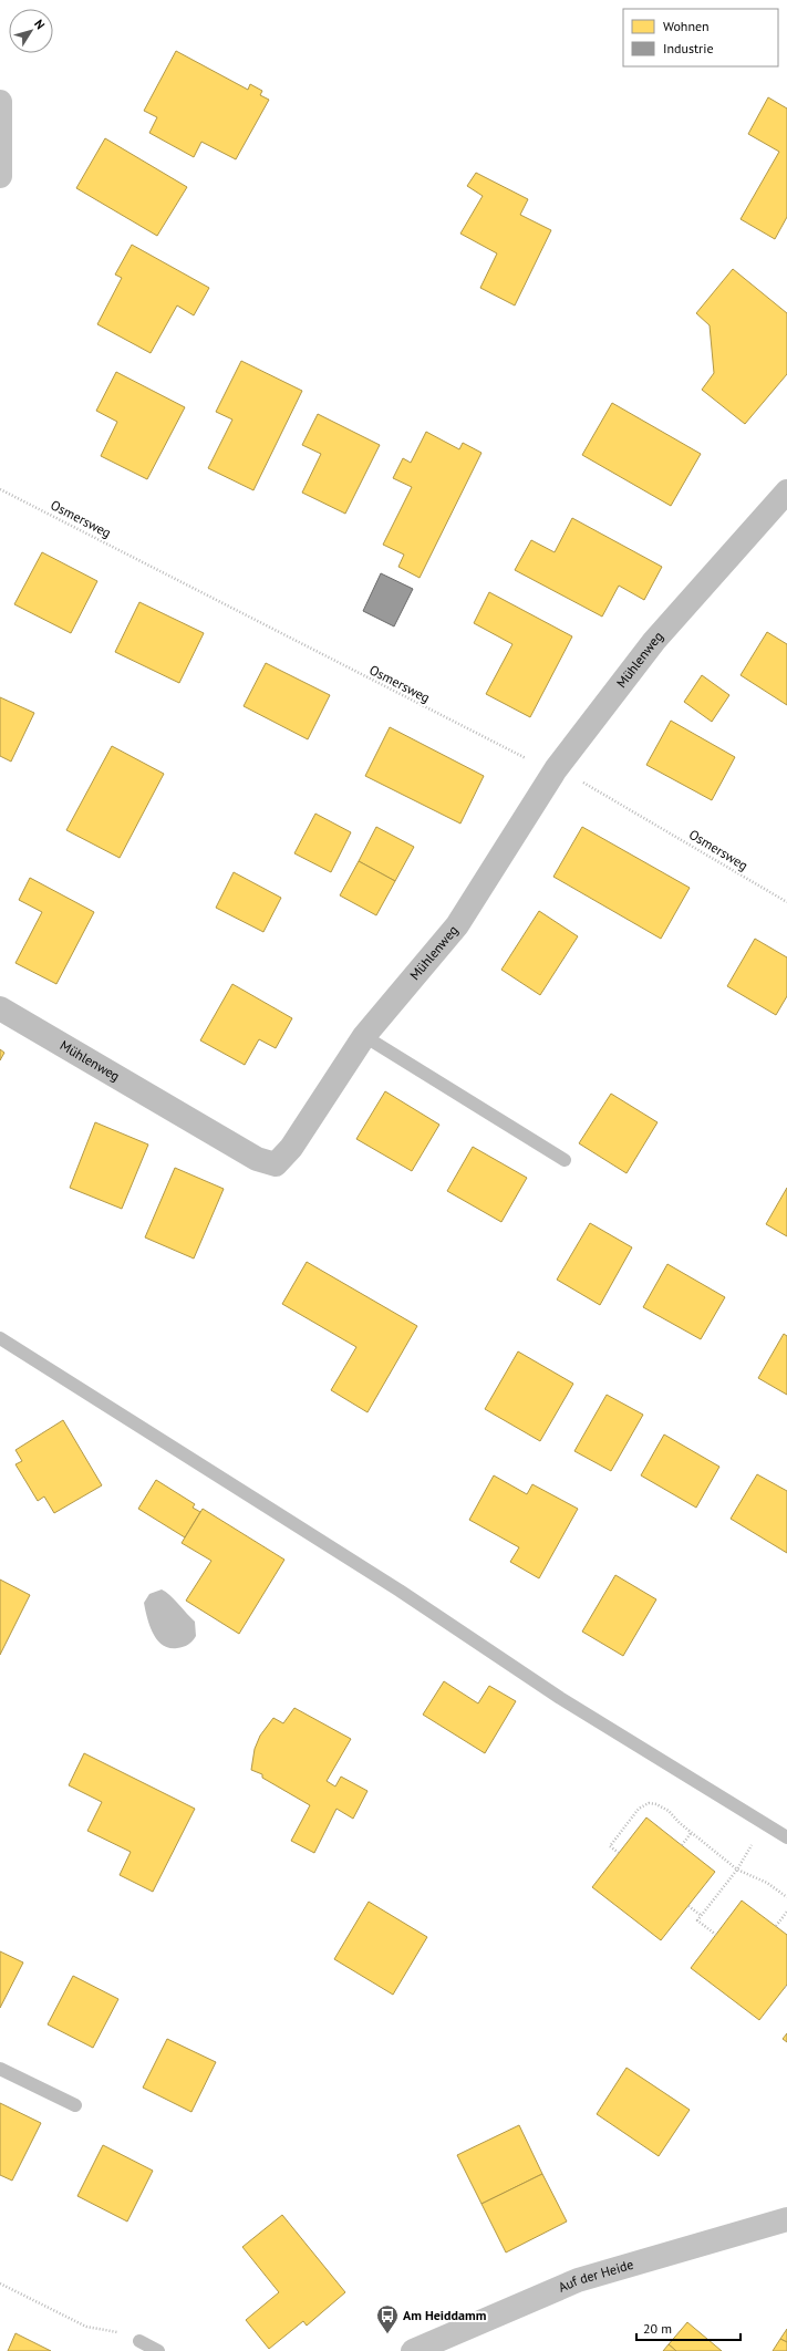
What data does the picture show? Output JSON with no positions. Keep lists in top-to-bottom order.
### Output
{
  "streets": {
    "street": ["Mühlenweg", "Auf der Heide"],
    "path": ["Osmersweg"]
  },
  "crossings": [
    ["Osmersweg", "Mühlenweg"]
  ],
  "places": {
    "bus stop": ["Am Heiddamm"]
  },
  "legend": ["Wohnen", "Industrie"],
  "scale_bar": "20 m",
  "north": "top right"
}
